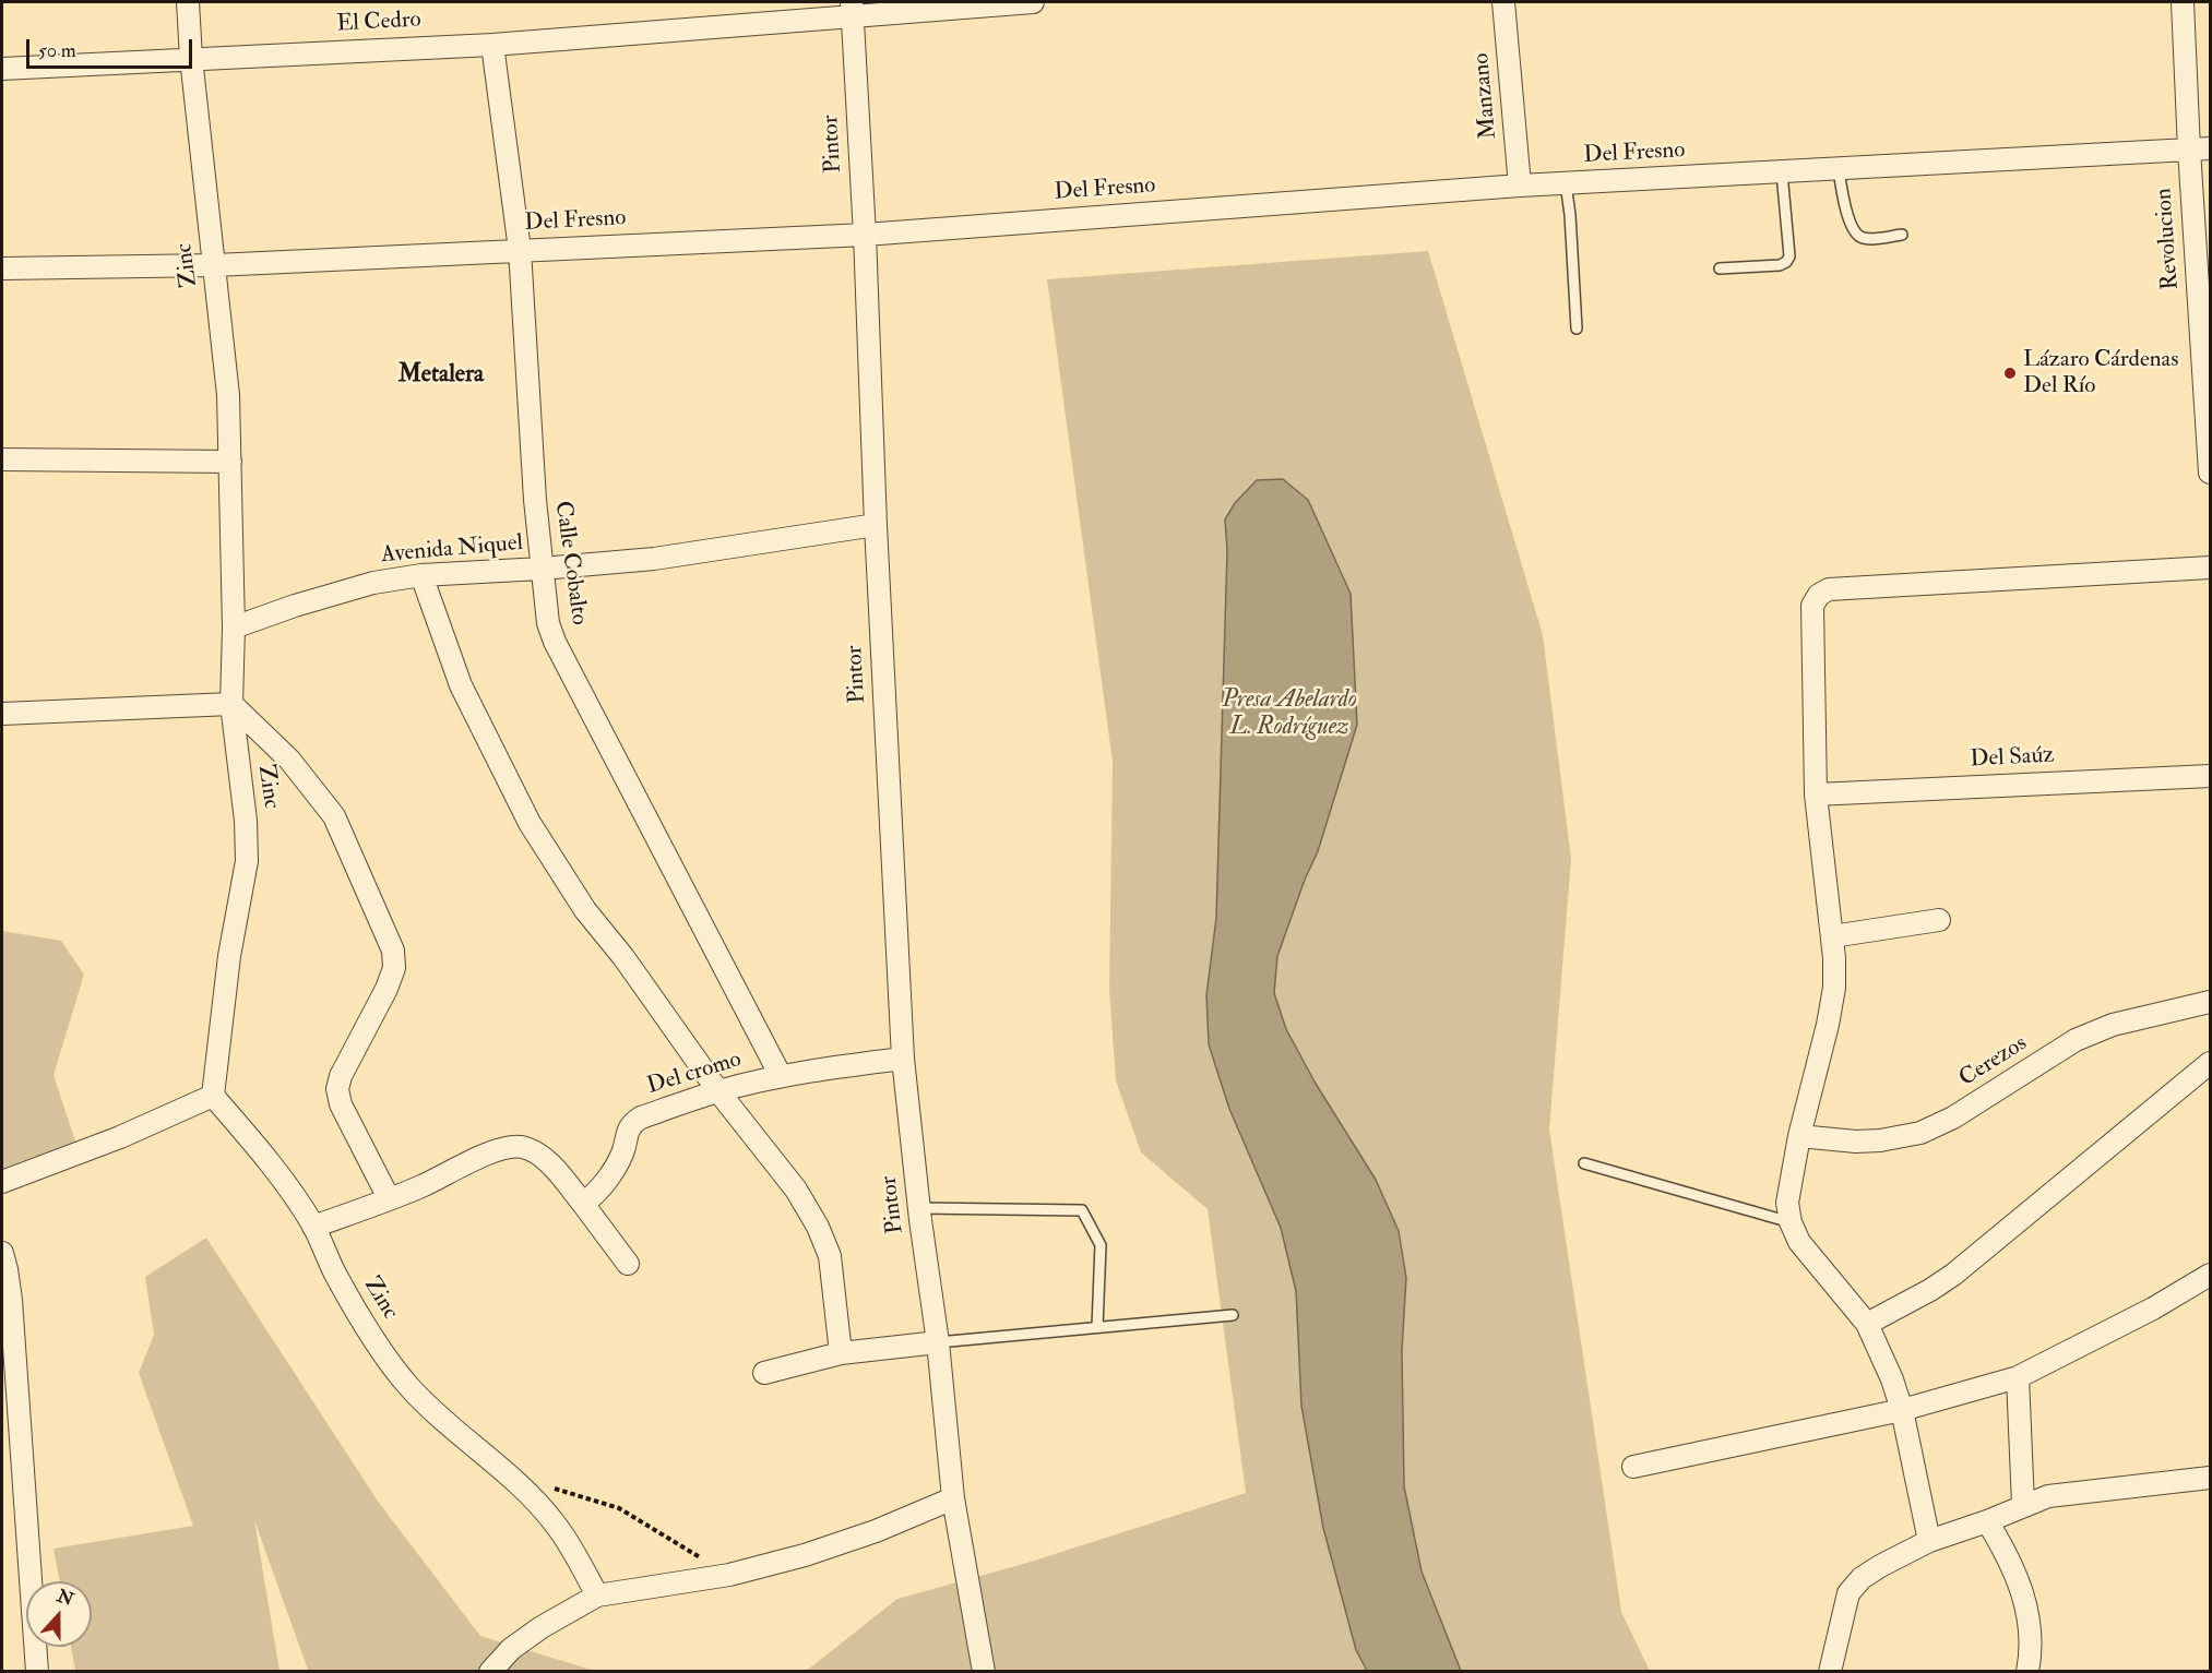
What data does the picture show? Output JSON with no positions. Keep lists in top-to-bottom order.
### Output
{
  "streets": {
    "street": [
      "El Cedro",
      "Manzano",
      "Pintor",
      "Del Fresno",
      "Revolucion",
      "Zinc",
      "Avenida Niquel",
      "Calle Cobalto",
      "Del Saúz",
      "Cerezos",
      "Del cromo"
    ]
  },
  "crossings": [
    ["El Cedro", "Pintor"],
    ["El Cedro", "Zinc"],
    ["El Cedro", "Calle Cobalto"],
    ["Manzano", "Del Fresno"],
    ["Pintor", "Del Fresno"],
    ["Pintor", "Avenida Niquel"],
    ["Pintor", "Del cromo"],
    ["Del Fresno", "Revolucion"],
    ["Del Fresno", "Zinc"],
    ["Del Fresno", "Calle Cobalto"],
    ["Zinc", "Avenida Niquel"],
    ["Avenida Niquel", "Calle Cobalto"],
    ["Calle Cobalto", "Del cromo"]
  ],
  "districts": ["Metalera"],
  "water": ["Presa Abelardo L. Rodríguez"],
  "places": ["Lázaro Cárdenas Del Río"],
  "scale_bar": "50 m",
  "north": "top"
}
